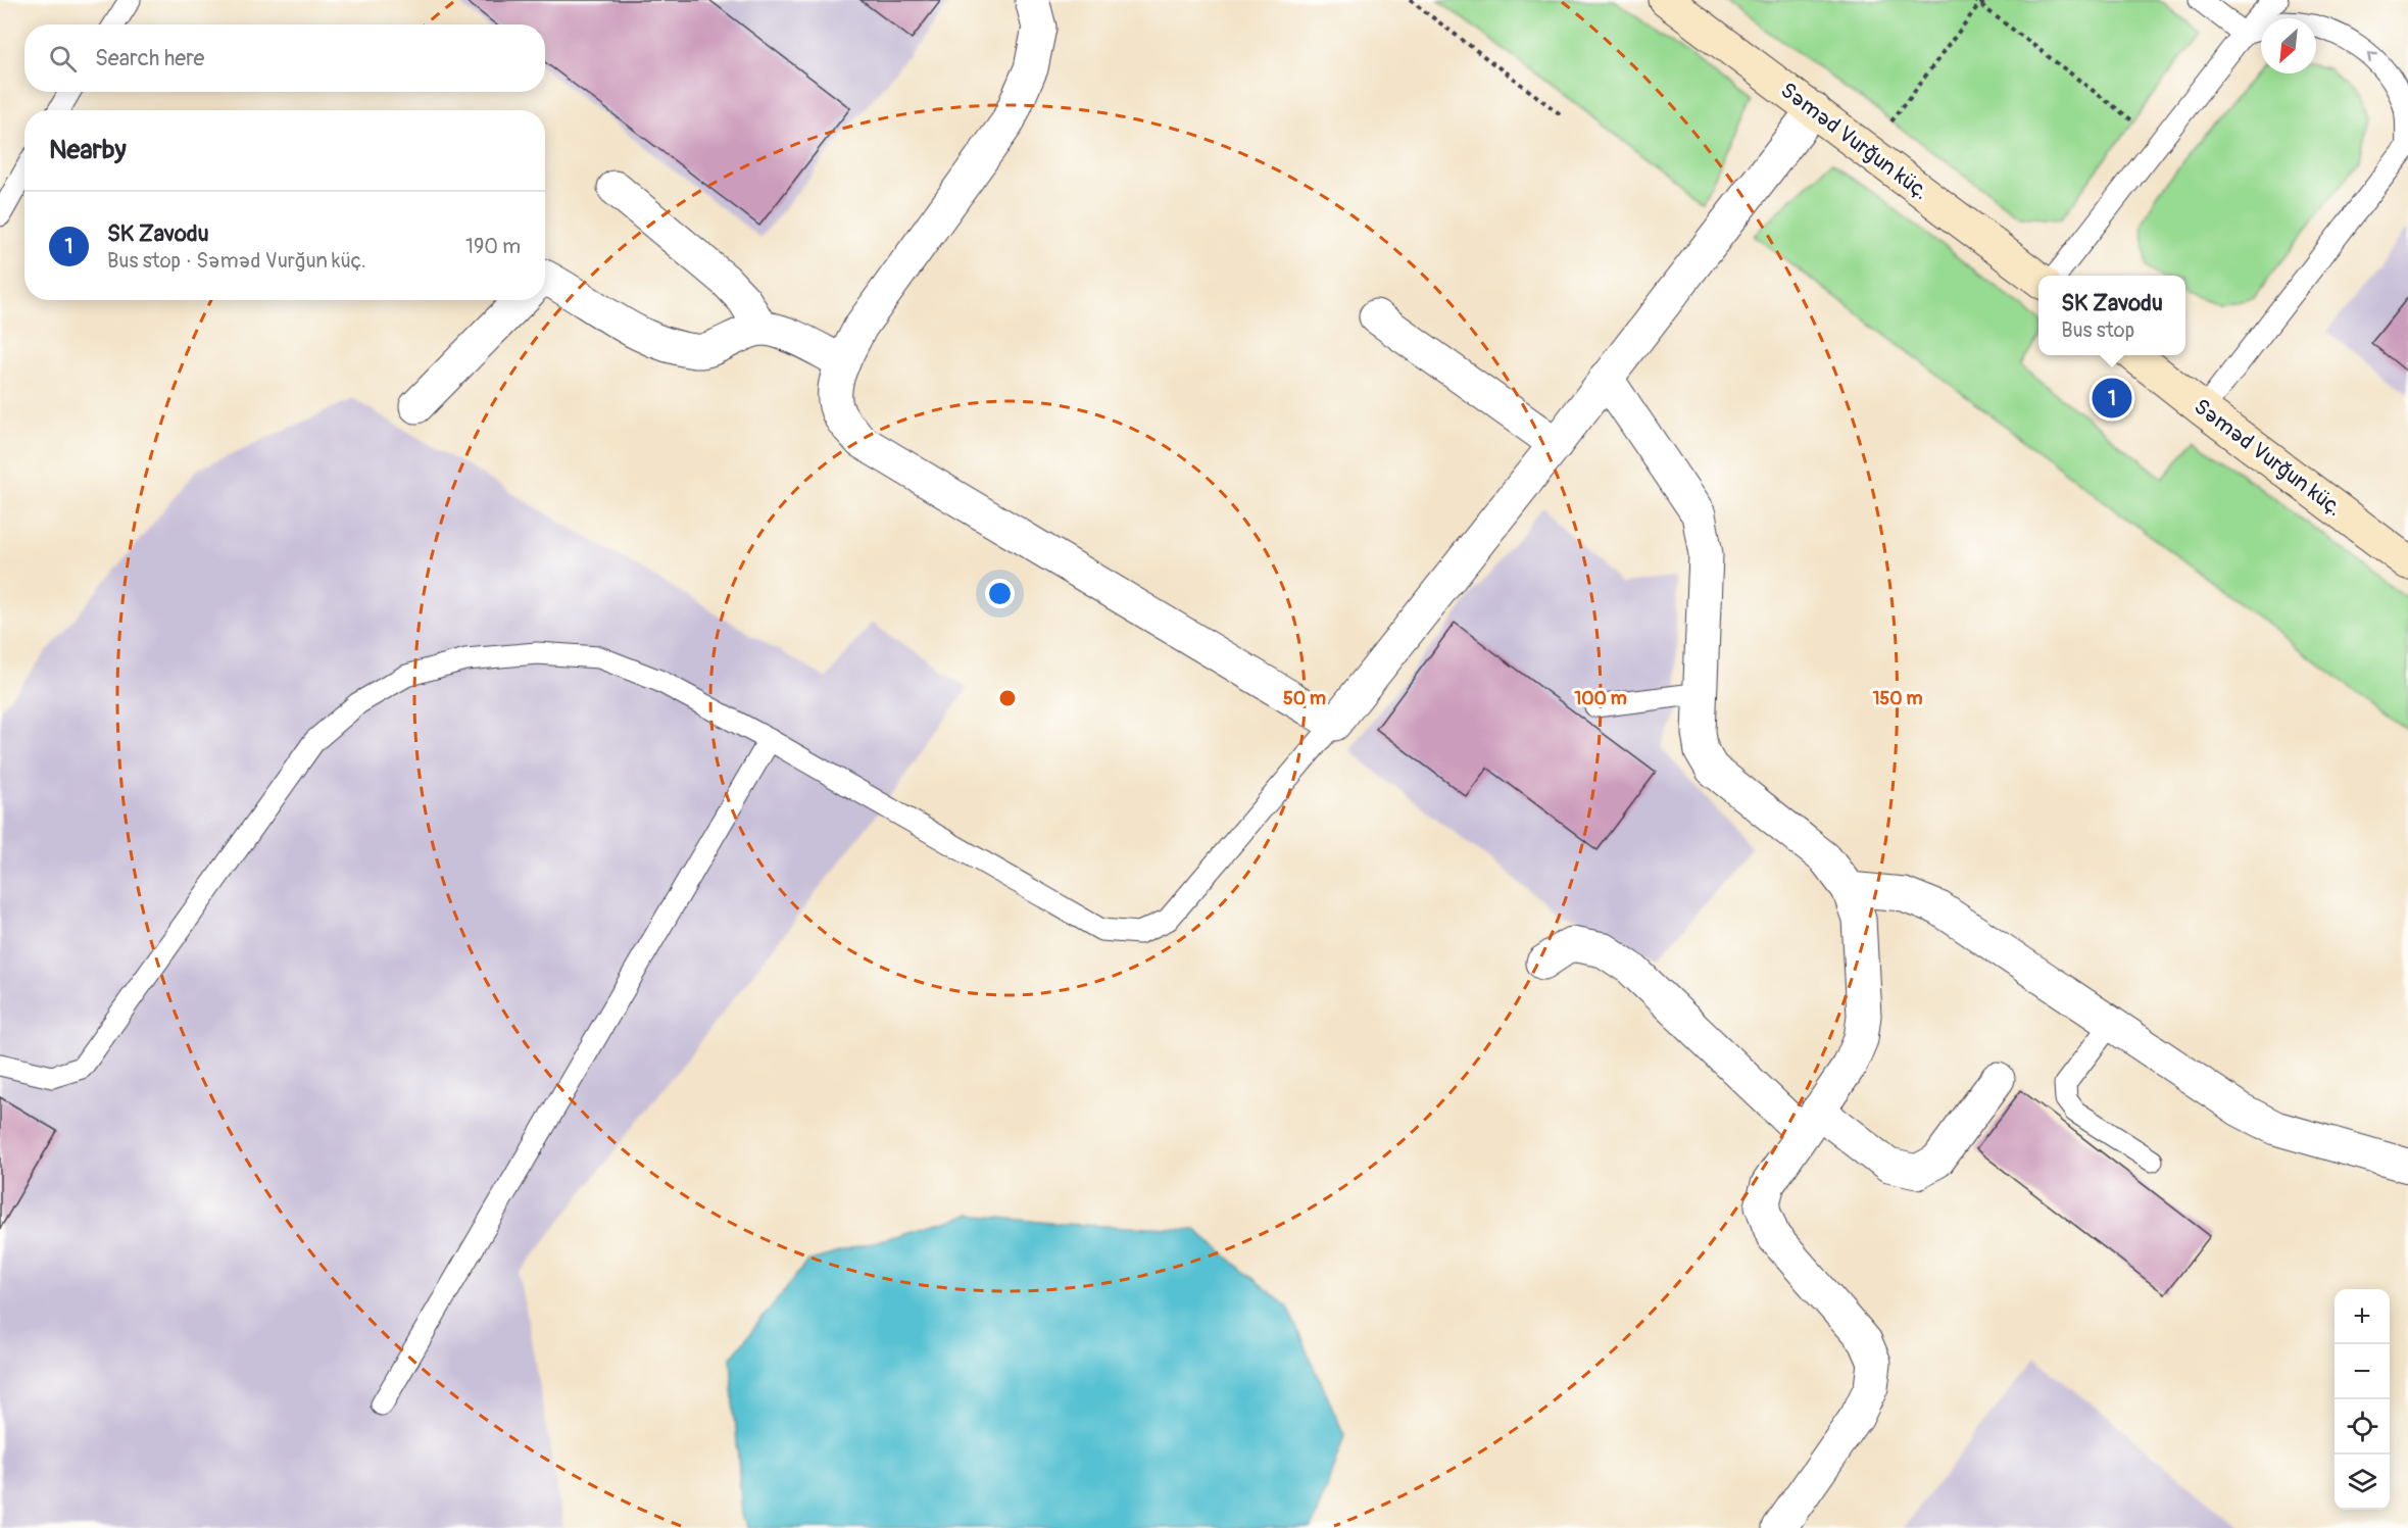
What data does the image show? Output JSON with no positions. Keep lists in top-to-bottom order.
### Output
{
  "streets": {
    "main road": ["Səməd Vurğun küç."]
  },
  "north": "bottom left",
  "page": {
    "search": "Search here",
    "heading": "Nearby",
    "list": [
      {
        "mark": "1",
        "name": "SK Zavodu",
        "note": "Bus stop · Səməd Vurğun küç.",
        "value": "190 m"
      }
    ],
    "popup": ["SK Zavodu", "Bus stop"],
    "pins": "1",
    "map_buttons": ["+", "−"]
  },
  "rings": ["50 m", "100 m", "150 m"]
}
